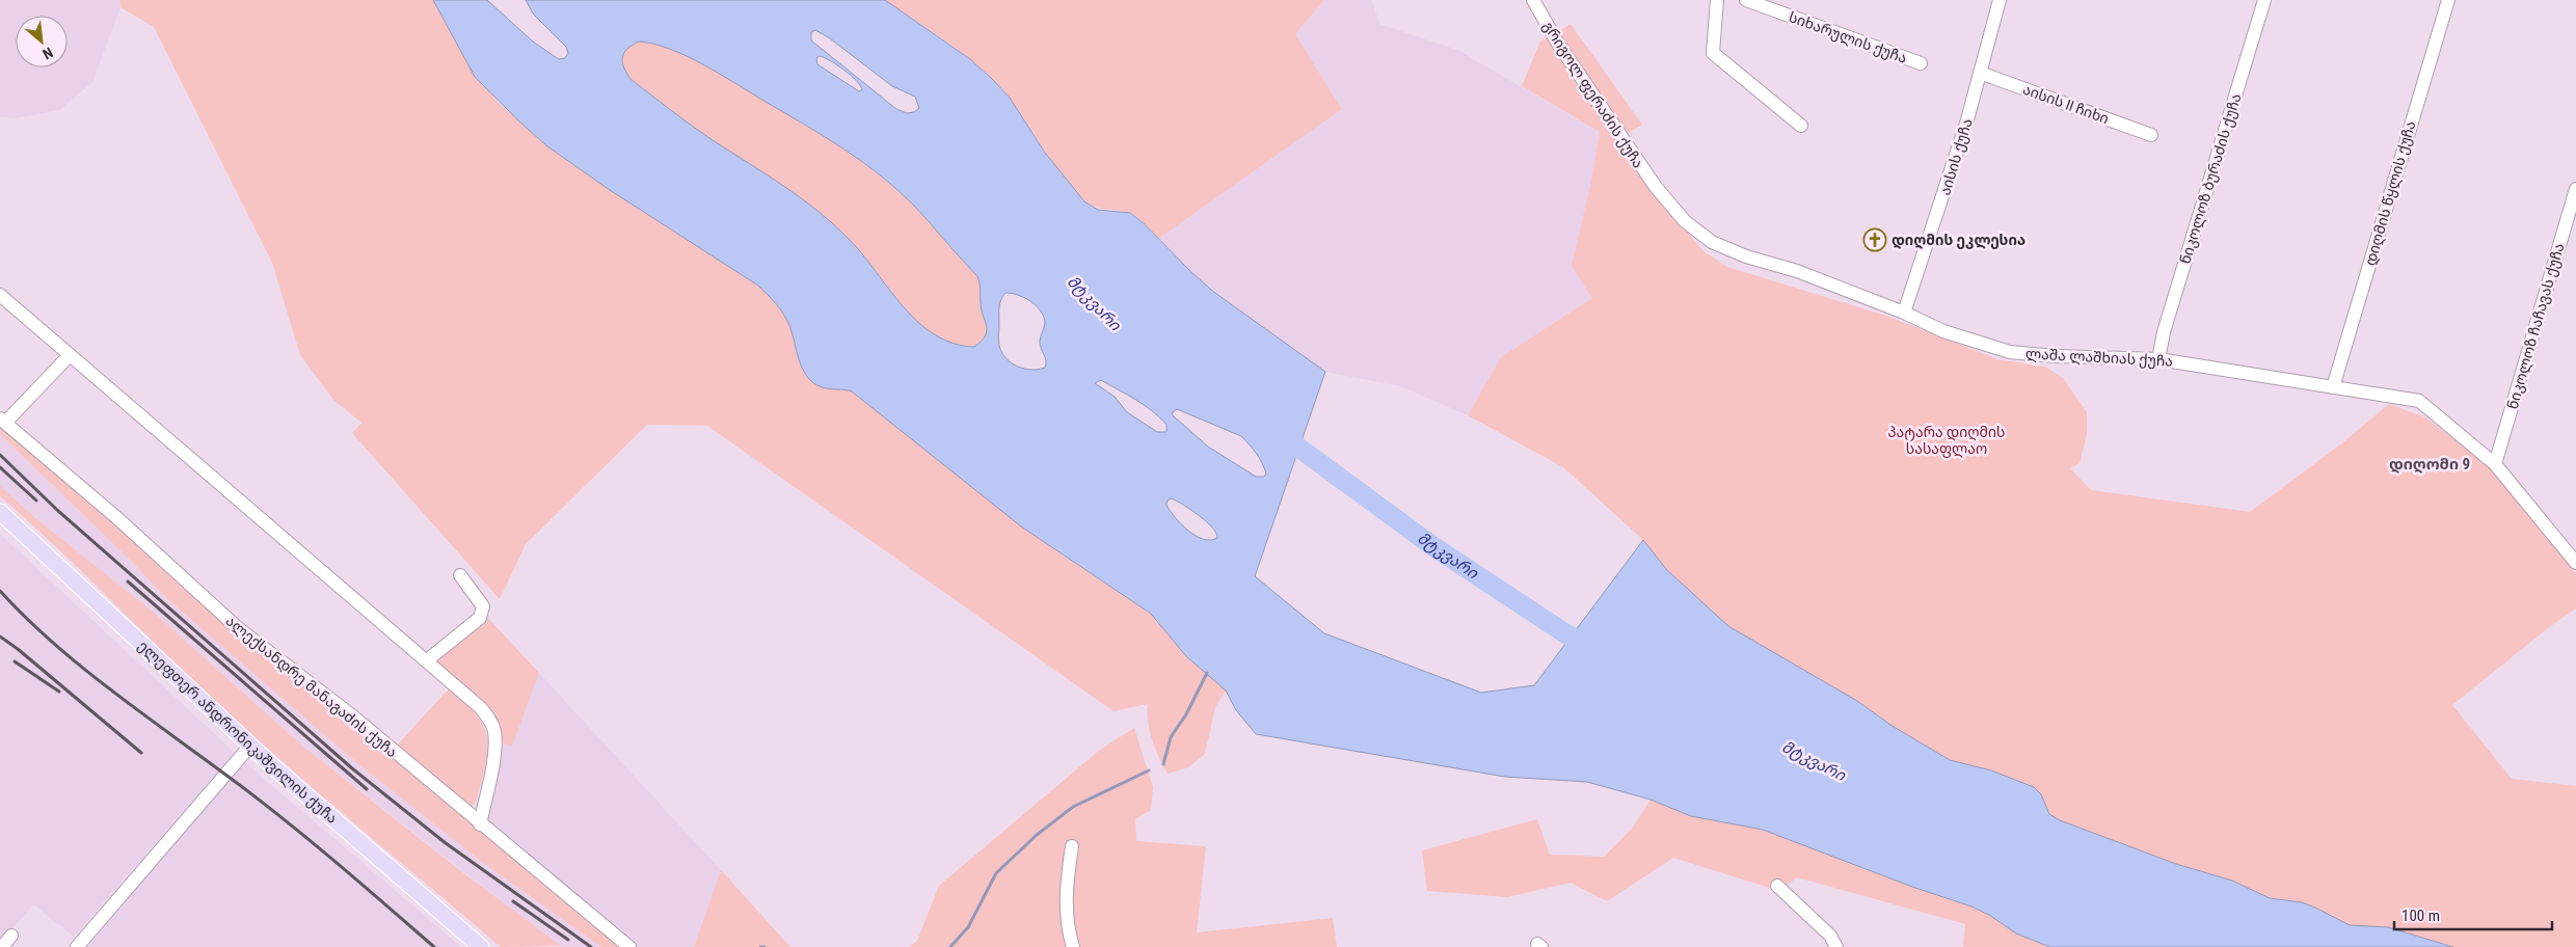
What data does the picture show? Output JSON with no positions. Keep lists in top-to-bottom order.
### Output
{
  "streets": {
    "main road": ["ელეფთერ ანდრონიკაშვილის ქუჩა"],
    "street": [
      "სიხარულის ქუჩა",
      "გრიგოლ ფერაძის ქუჩა",
      "აისის II ჩიხი",
      "აისის ქუჩა",
      "ნიკოლოზ ბურაძის ქუჩა",
      "დიღმის წყლის ქუჩა",
      "ნიკოლოზ ჩაჩავას ქუჩა",
      "ლაშა ლაშხიას ქუჩა",
      "ალექსანდრე მანაგაძის ქუჩა"
    ]
  },
  "crossings": [
    ["გრიგოლ ფერაძის ქუჩა", "ლაშა ლაშხიას ქუჩა"],
    ["აისის II ჩიხი", "აისის ქუჩა"],
    ["აისის ქუჩა", "ლაშა ლაშხიას ქუჩა"],
    ["ნიკოლოზ ბურაძის ქუჩა", "ლაშა ლაშხიას ქუჩა"],
    ["დიღმის წყლის ქუჩა", "ლაშა ლაშხიას ქუჩა"],
    ["ნიკოლოზ ჩაჩავას ქუჩა", "ლაშა ლაშხიას ქუჩა"]
  ],
  "districts": ["დიღომი 9"],
  "water": ["მტკვარი"],
  "parks": ["პატარა დიღმის სასაფლაო"],
  "places": {
    "church": ["დიღმის ეკლესია"]
  },
  "scale_bar": "100 m",
  "north": "bottom right"
}
